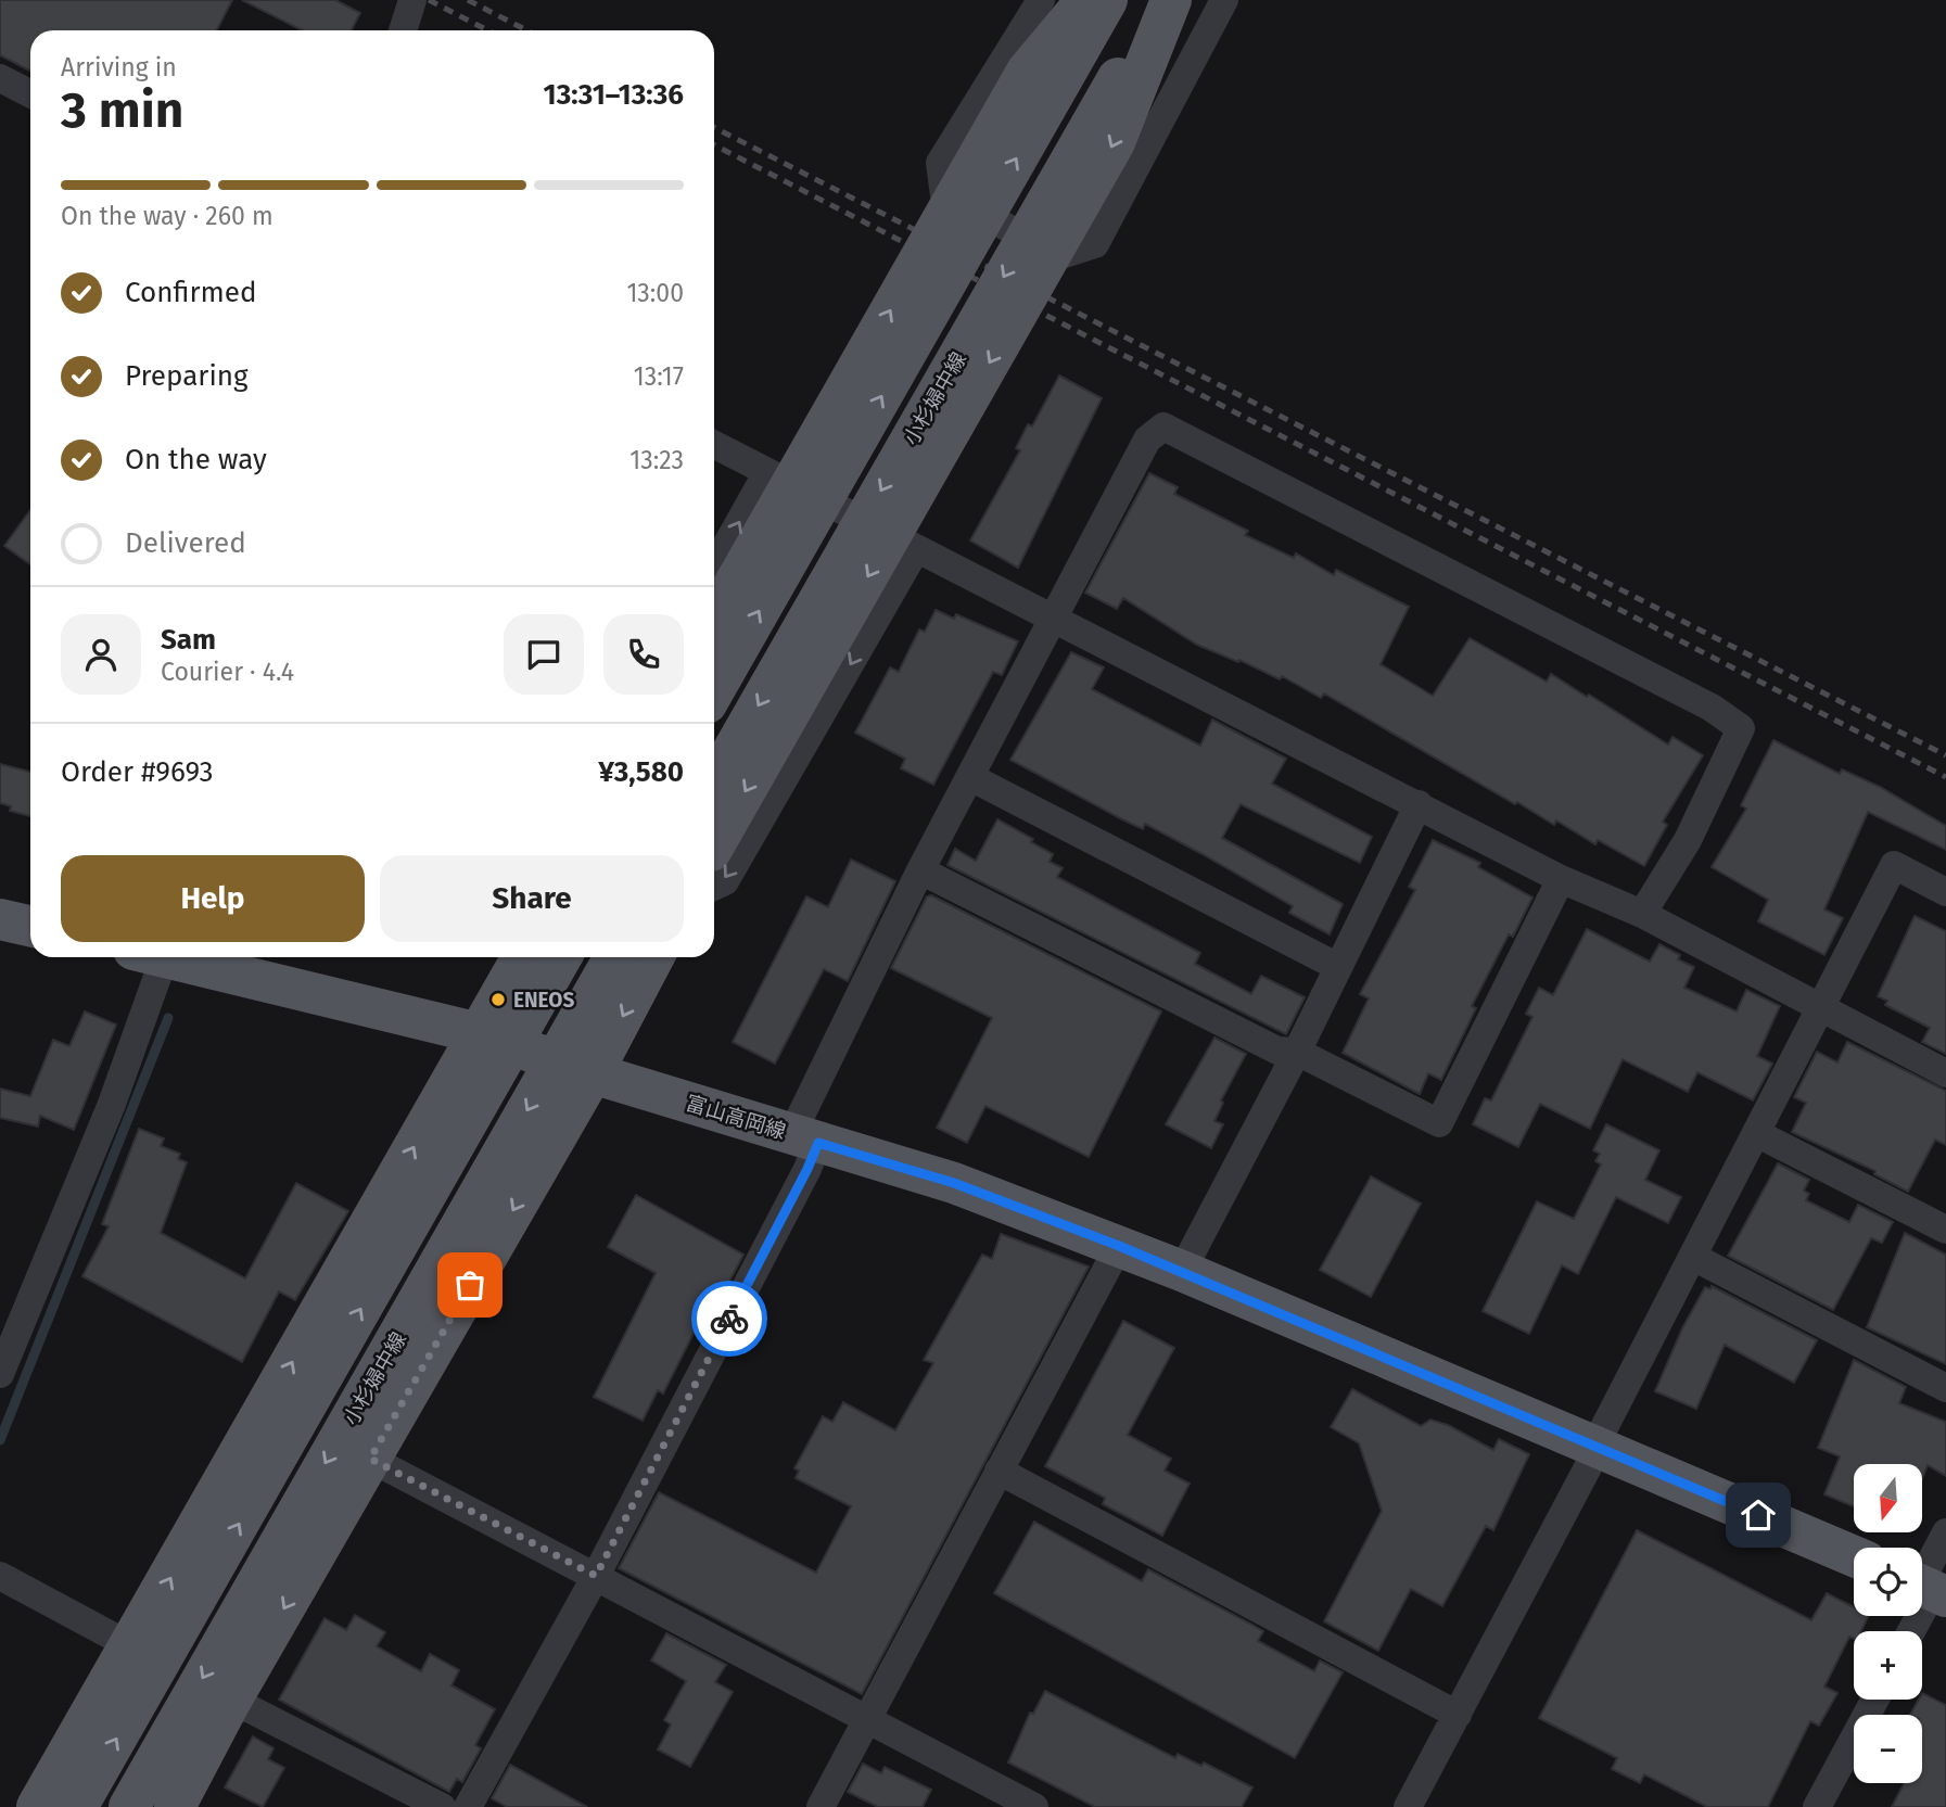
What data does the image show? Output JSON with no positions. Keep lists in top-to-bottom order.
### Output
{
  "streets": {
    "main road": ["小杉婦中線", "富山高岡線"]
  },
  "places": ["ENEOS"],
  "north": "bottom",
  "page": {
    "heading": ["3 min", "Arriving in", "13:31–13:36"],
    "panel": [
      "Sam",
      "Courier · 4.4",
      "Order #9693",
      "¥3,580"
    ],
    "bar": "On the way · 260 m",
    "list": [
      ["Confirmed", "13:00"],
      ["Preparing", "13:17"],
      ["On the way", "13:23"],
      "Delivered"
    ],
    "buttons": ["Help", "Share"],
    "map_buttons": ["+", "−"]
  }
}
